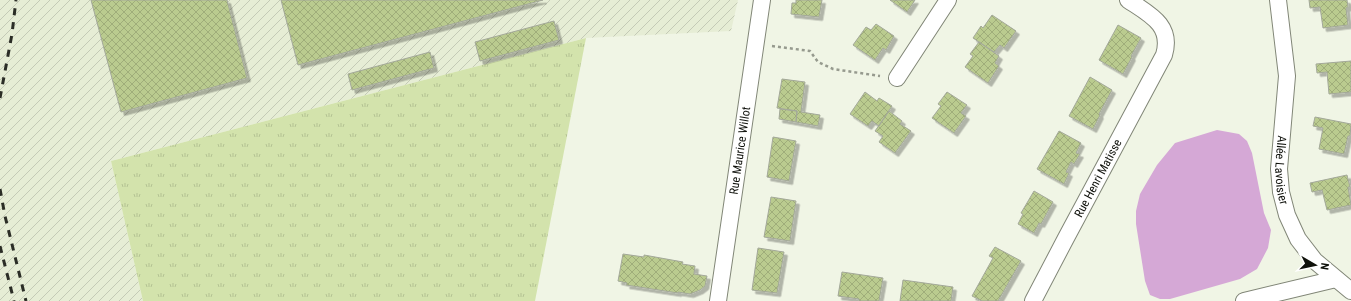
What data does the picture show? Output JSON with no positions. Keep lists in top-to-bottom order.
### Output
{
  "streets": {
    "street": ["Rue Maurice Willot", "Allée Lavoisier", "Rue Henri Matisse"]
  },
  "north": "right"
}
